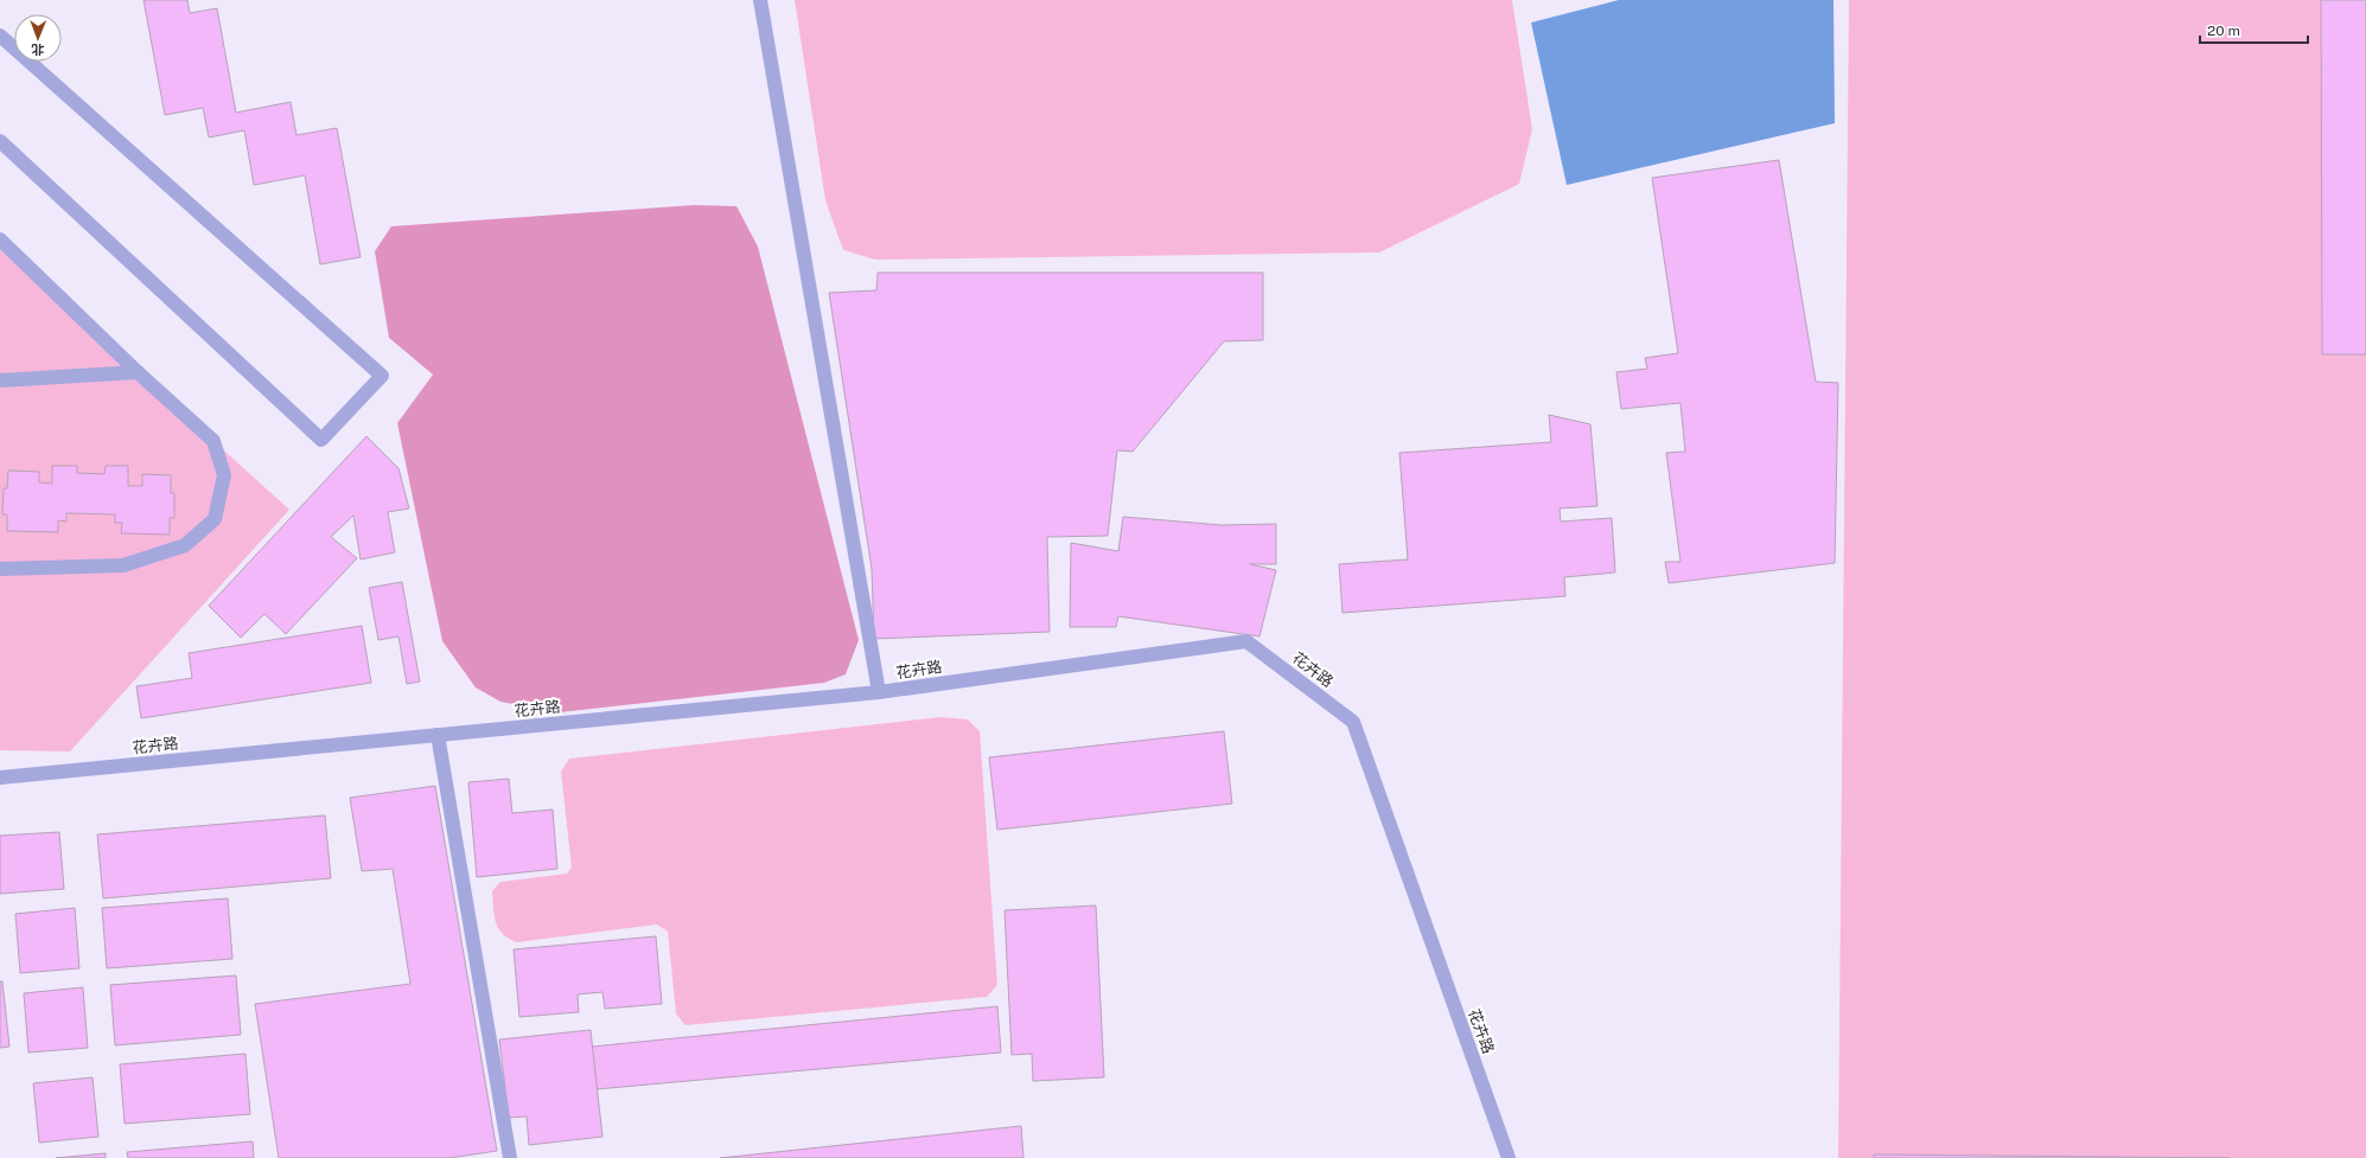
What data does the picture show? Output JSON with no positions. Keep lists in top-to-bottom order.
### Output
{
  "streets": {
    "street": ["花卉路"]
  },
  "scale_bar": "20 m",
  "north": "bottom"
}
